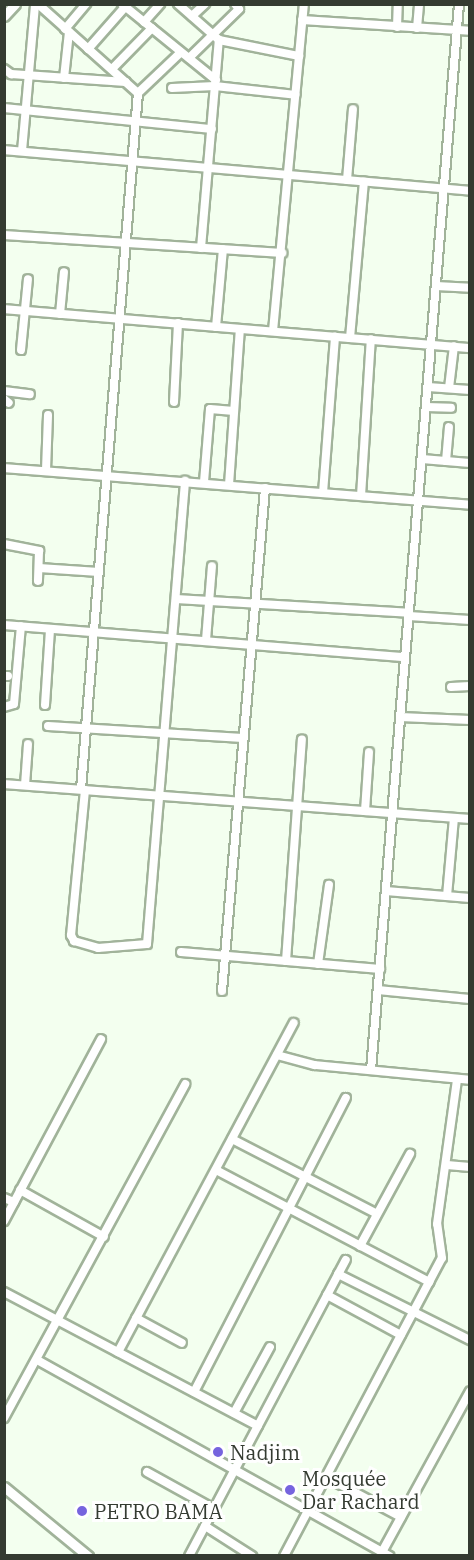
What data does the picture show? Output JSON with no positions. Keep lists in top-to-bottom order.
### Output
{
  "places": ["Nadjim", "Mosquée Dar Rachard", "PETRO BAMA"]
}
